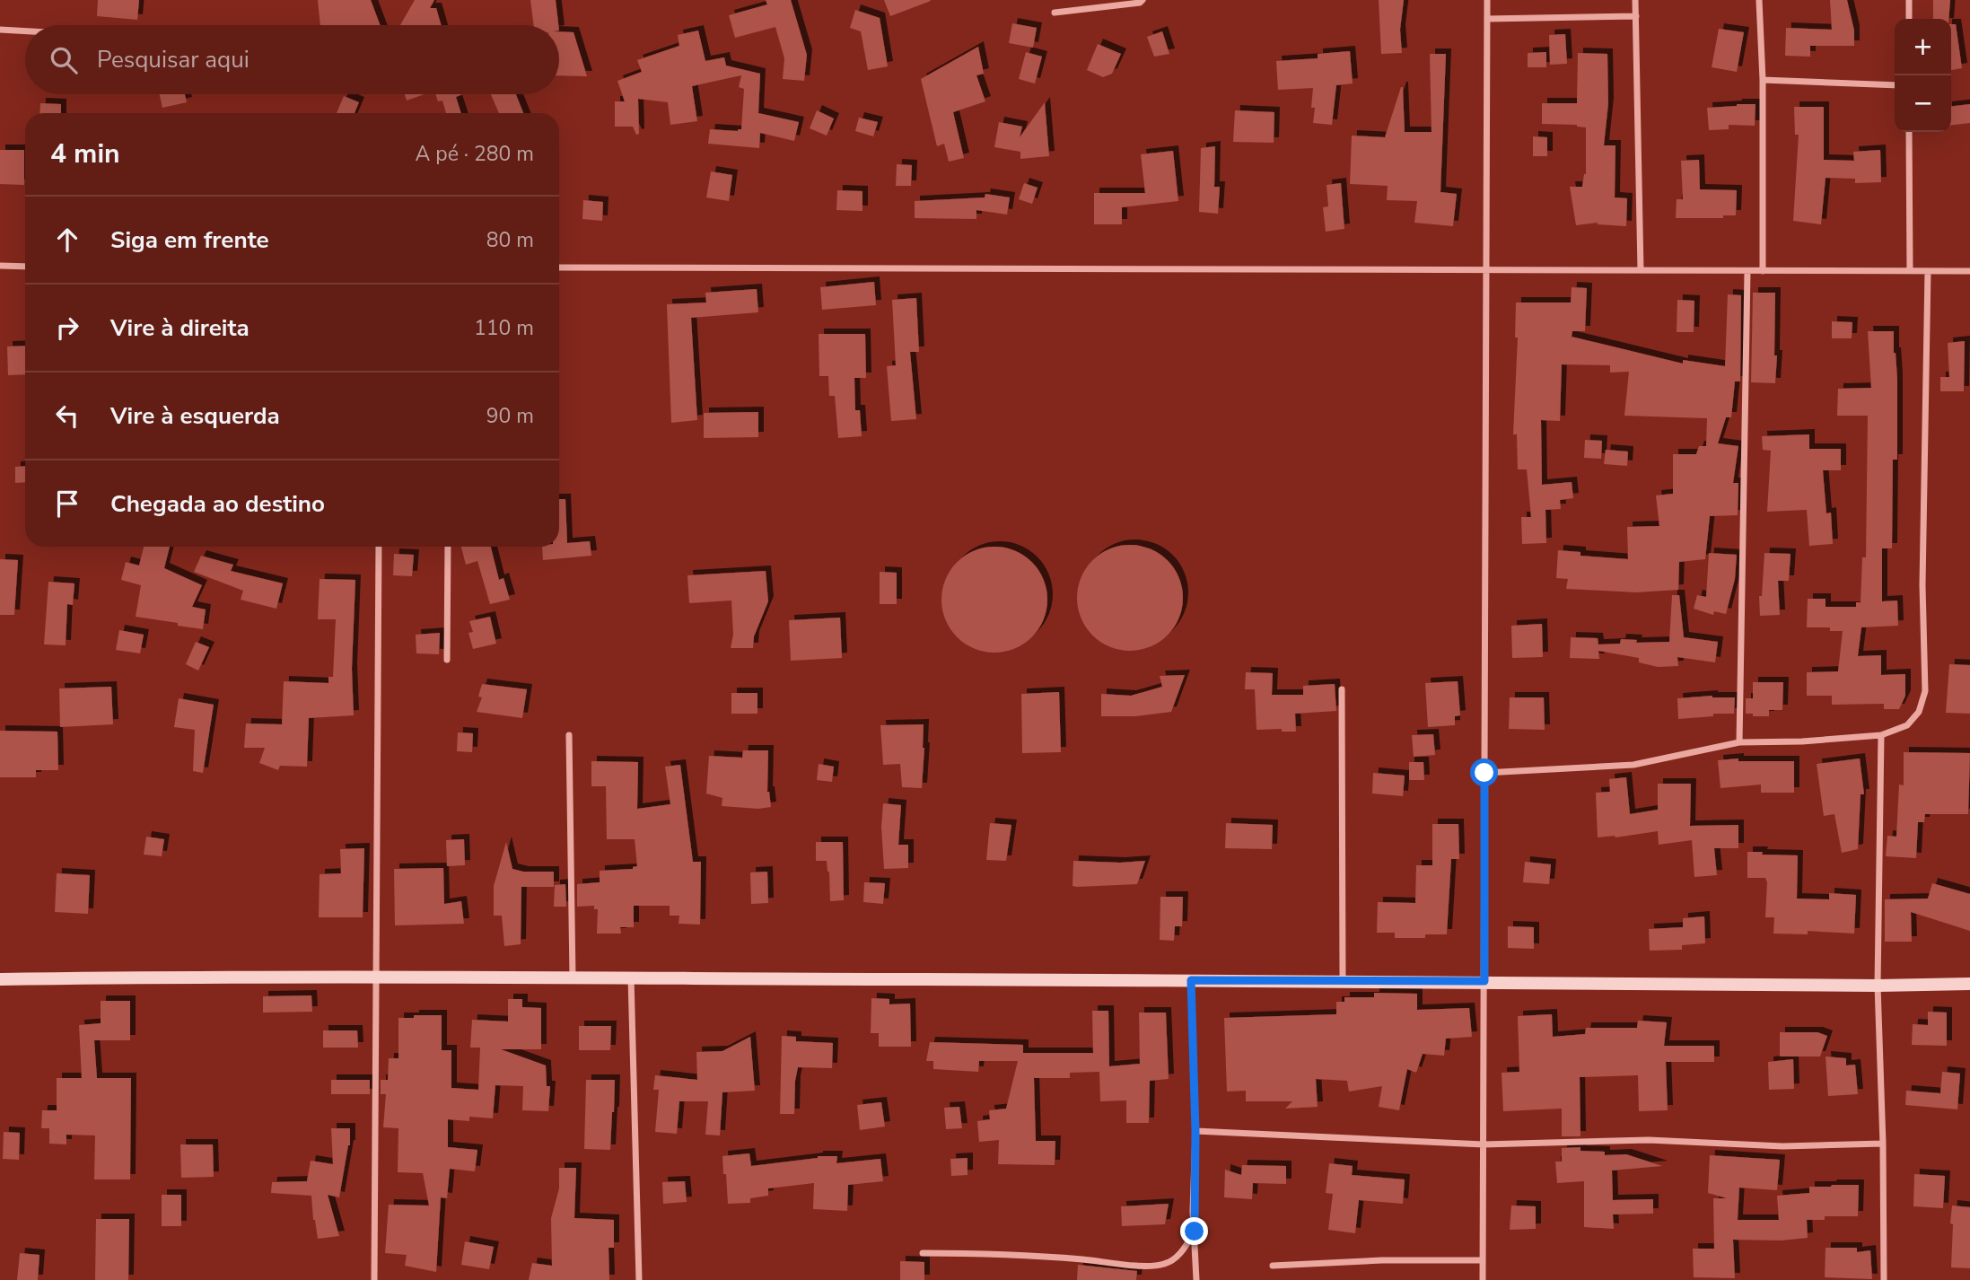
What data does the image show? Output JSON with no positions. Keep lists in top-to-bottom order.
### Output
{
  "page": {
    "map_buttons": ["+", "−"],
    "search": "Pesquisar aqui",
    "heading": ["4 min", "A pé · 280 m"],
    "list": [
      ["Siga em frente", "80 m"],
      ["Vire à direita", "110 m"],
      ["Vire à esquerda", "90 m"],
      "Chegada ao destino"
    ]
  }
}
